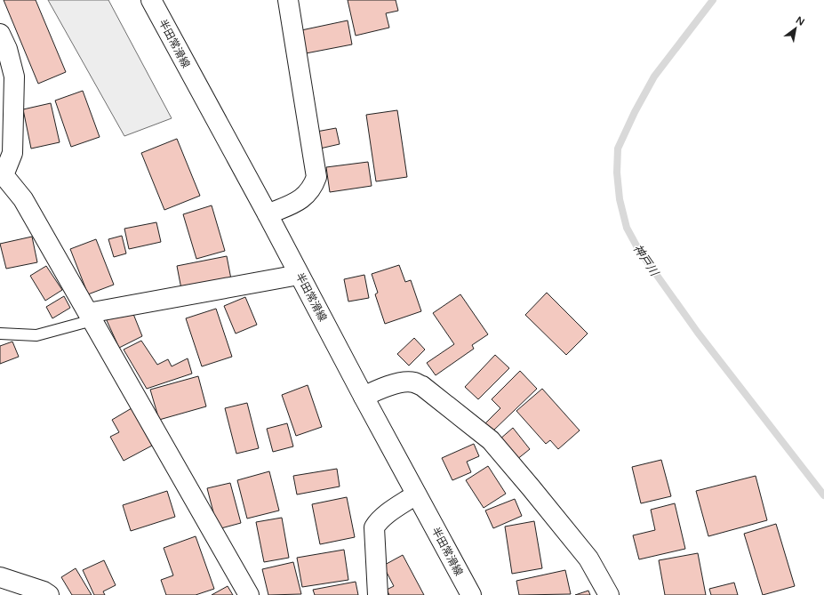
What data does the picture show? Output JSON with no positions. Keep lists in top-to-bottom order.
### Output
{
  "streets": {
    "street": ["半田常滑線"]
  },
  "water": ["神戸川"],
  "north": "top right"
}
